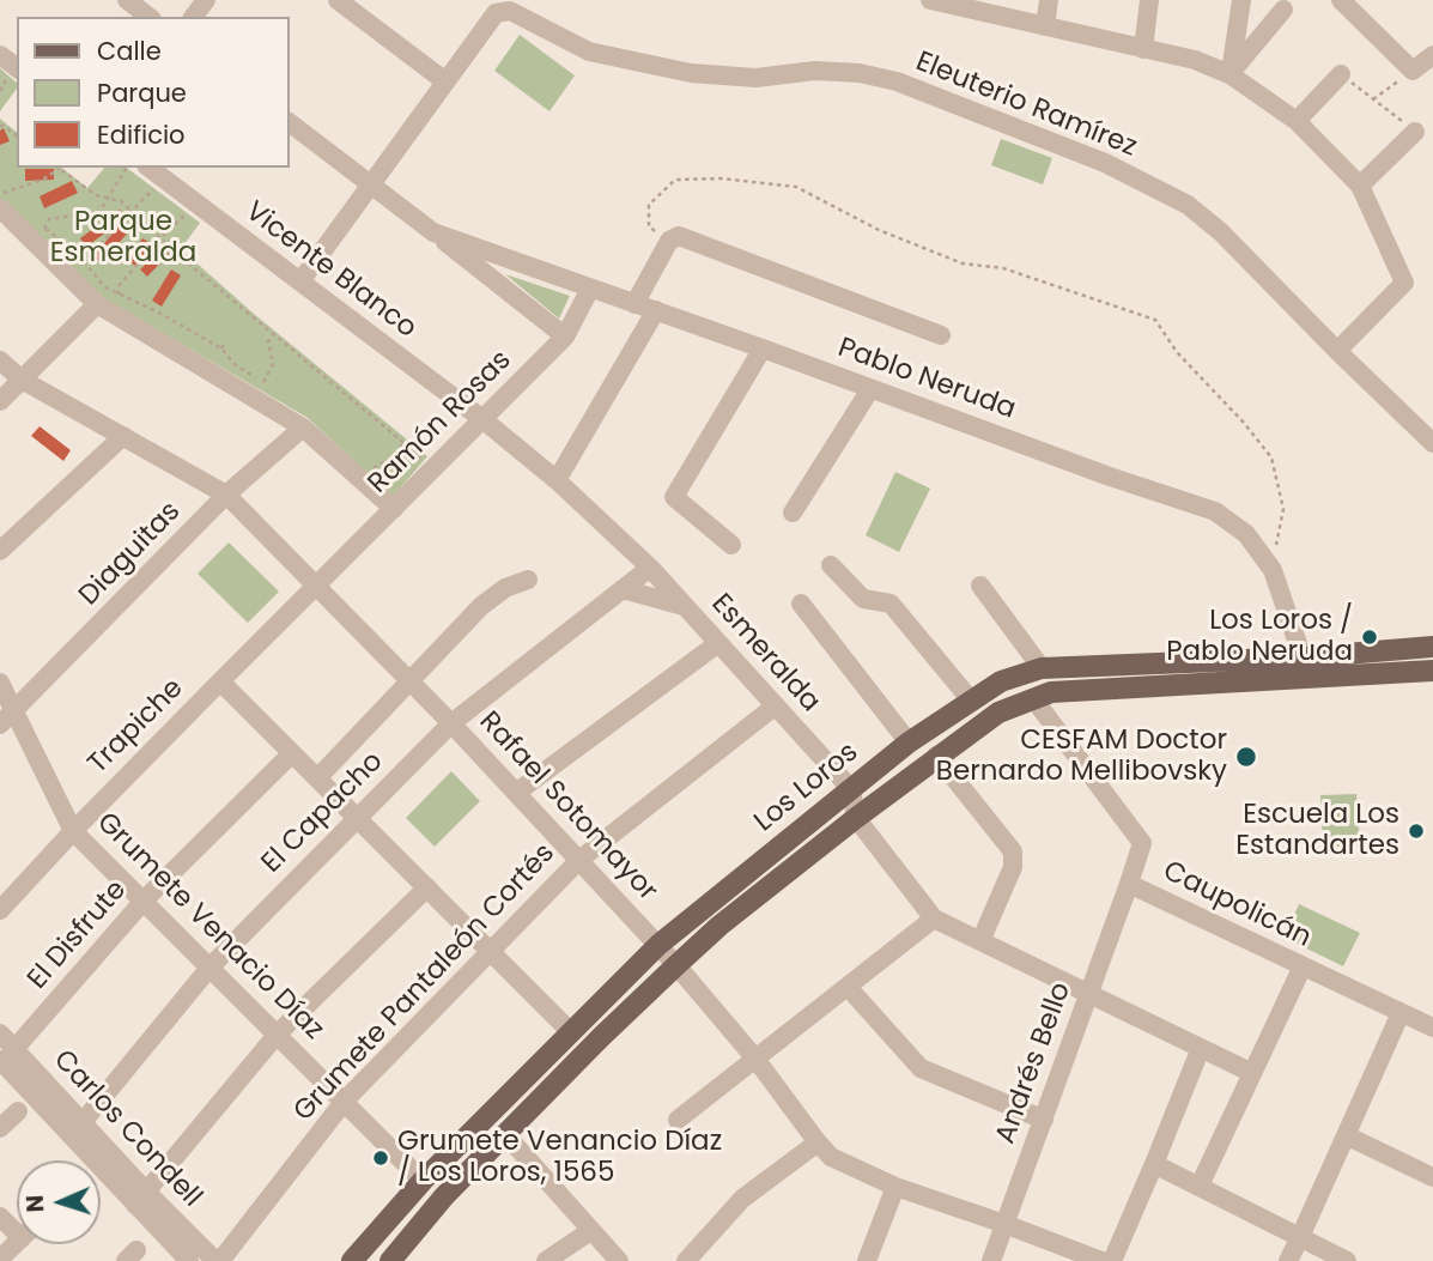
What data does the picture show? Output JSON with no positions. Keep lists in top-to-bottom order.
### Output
{
  "streets": {
    "main road": ["Los Loros"],
    "street": [
      "Eleuterio Ramírez",
      "Vicente Blanco",
      "Pablo Neruda",
      "Ramón Rosas",
      "Diaguitas",
      "Esmeralda",
      "Trapiche",
      "Rafael Sotomayor",
      "El Capacho",
      "Caupolicán",
      "Grumete Venacio Díaz",
      "El Disfrute",
      "Grumete Pantaleón Cortés",
      "Andrés Bello",
      "Carlos Condell"
    ]
  },
  "crossings": [
    ["Vicente Blanco", "Ramón Rosas"],
    ["Vicente Blanco", "Esmeralda"],
    ["Pablo Neruda", "Ramón Rosas"],
    ["Pablo Neruda", "Los Loros"],
    ["Ramón Rosas", "Esmeralda"],
    ["Ramón Rosas", "Trapiche"],
    ["Ramón Rosas", "Rafael Sotomayor"],
    ["Diaguitas", "Rafael Sotomayor"],
    ["Diaguitas", "Grumete Venacio Díaz"],
    ["Esmeralda", "Los Loros"],
    ["Esmeralda", "El Capacho"],
    ["Esmeralda", "Grumete Pantaleón Cortés"],
    ["Trapiche", "Rafael Sotomayor"],
    ["Trapiche", "Grumete Venacio Díaz"],
    ["Los Loros", "Rafael Sotomayor"],
    ["Los Loros", "Caupolicán"],
    ["Los Loros", "Grumete Venacio Díaz"],
    ["Rafael Sotomayor", "El Capacho"],
    ["Rafael Sotomayor", "Grumete Pantaleón Cortés"],
    ["Rafael Sotomayor", "Andrés Bello"],
    ["El Capacho", "Grumete Venacio Díaz"],
    ["El Capacho", "Carlos Condell"],
    ["Caupolicán", "Andrés Bello"],
    ["Grumete Venacio Díaz", "El Disfrute"],
    ["Grumete Venacio Díaz", "Grumete Pantaleón Cortés"],
    ["El Disfrute", "Carlos Condell"],
    ["Grumete Pantaleón Cortés", "Carlos Condell"]
  ],
  "parks": ["Parque Esmeralda"],
  "places": [
    "Los Loros / Pablo Neruda",
    "CESFAM Doctor Bernardo Mellibovsky",
    "Escuela Los Estandartes",
    "Grumete Venancio Díaz / Los Loros, 1565"
  ],
  "legend": ["Calle", "Parque", "Edificio"],
  "north": "left"
}
